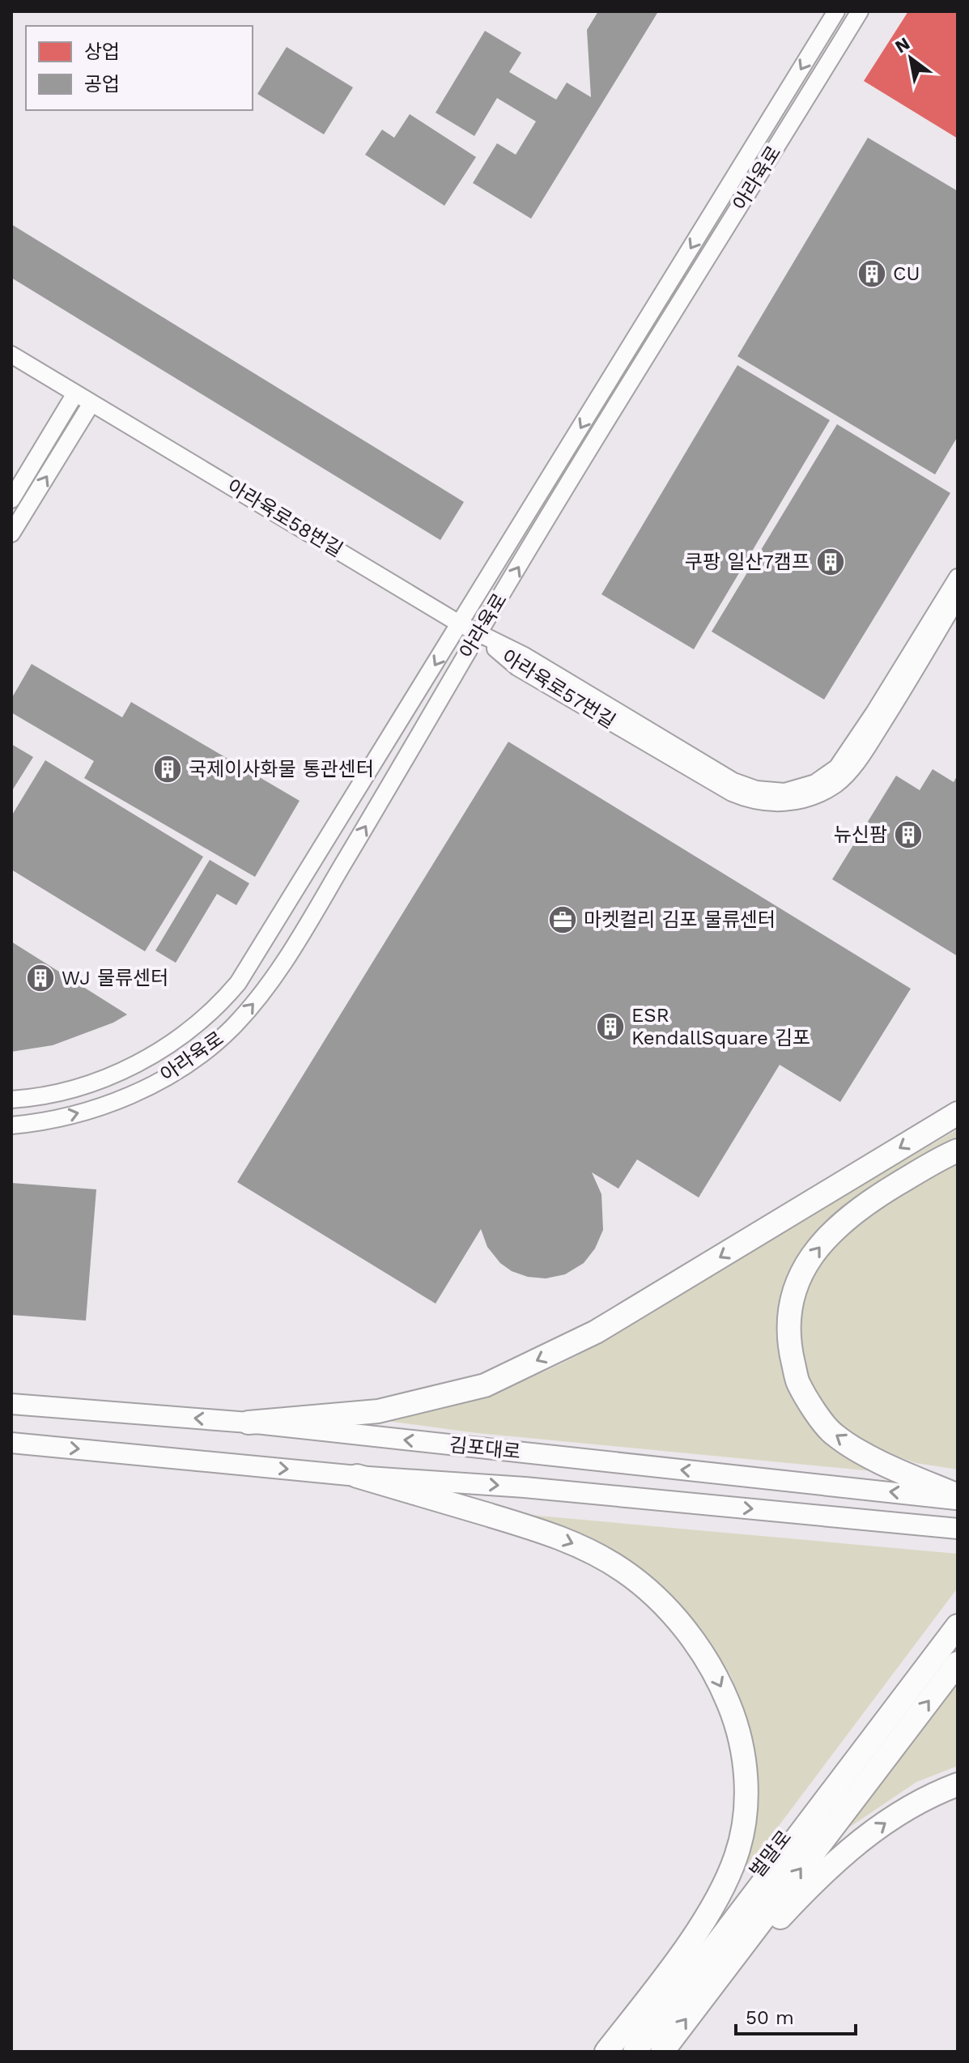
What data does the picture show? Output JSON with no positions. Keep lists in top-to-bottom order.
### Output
{
  "streets": {
    "highway": ["벌말로"],
    "main road": ["김포대로"],
    "street": ["아라육로", "아라육로58번길", "아라육로57번길"]
  },
  "crossings": [
    ["아라육로", "아라육로58번길"],
    ["아라육로", "아라육로57번길"],
    ["아라육로58번길", "아라육로57번길"]
  ],
  "places": {
    "building": [
      "CU",
      "쿠팡 일산7캠프",
      "국제이사화물 통관센터",
      "뉴신팜",
      "WJ 물류센터",
      "ESR KendallSquare 김포"
    ],
    "office": ["마켓컬리 김포 물류센터"]
  },
  "legend": ["상업", "공업"],
  "scale_bar": "50 m",
  "north": "top left"
}
